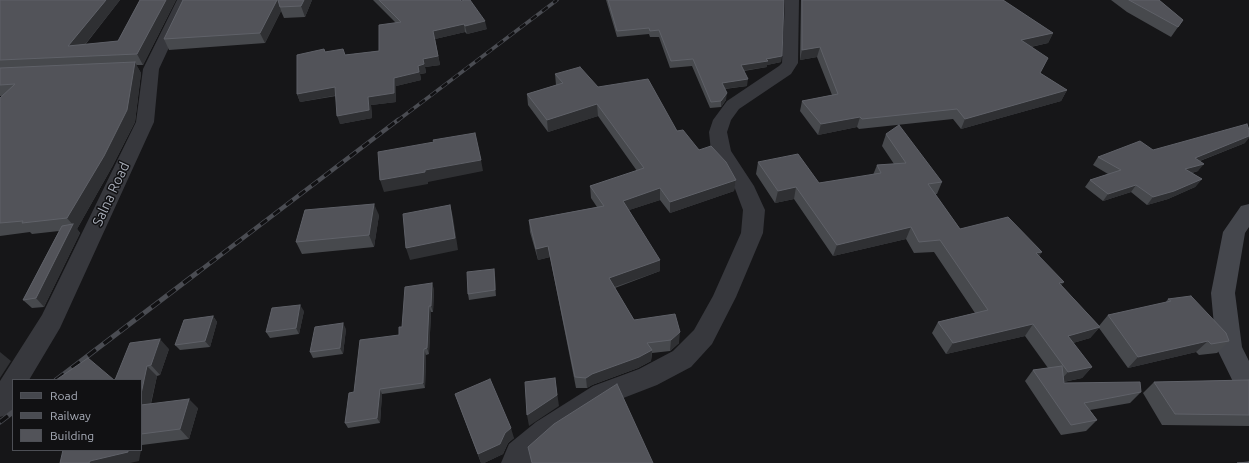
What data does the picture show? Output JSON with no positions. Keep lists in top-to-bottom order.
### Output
{
  "streets": {
    "street": ["Salna Road"]
  },
  "legend": ["Road", "Railway", "Building"]
}
